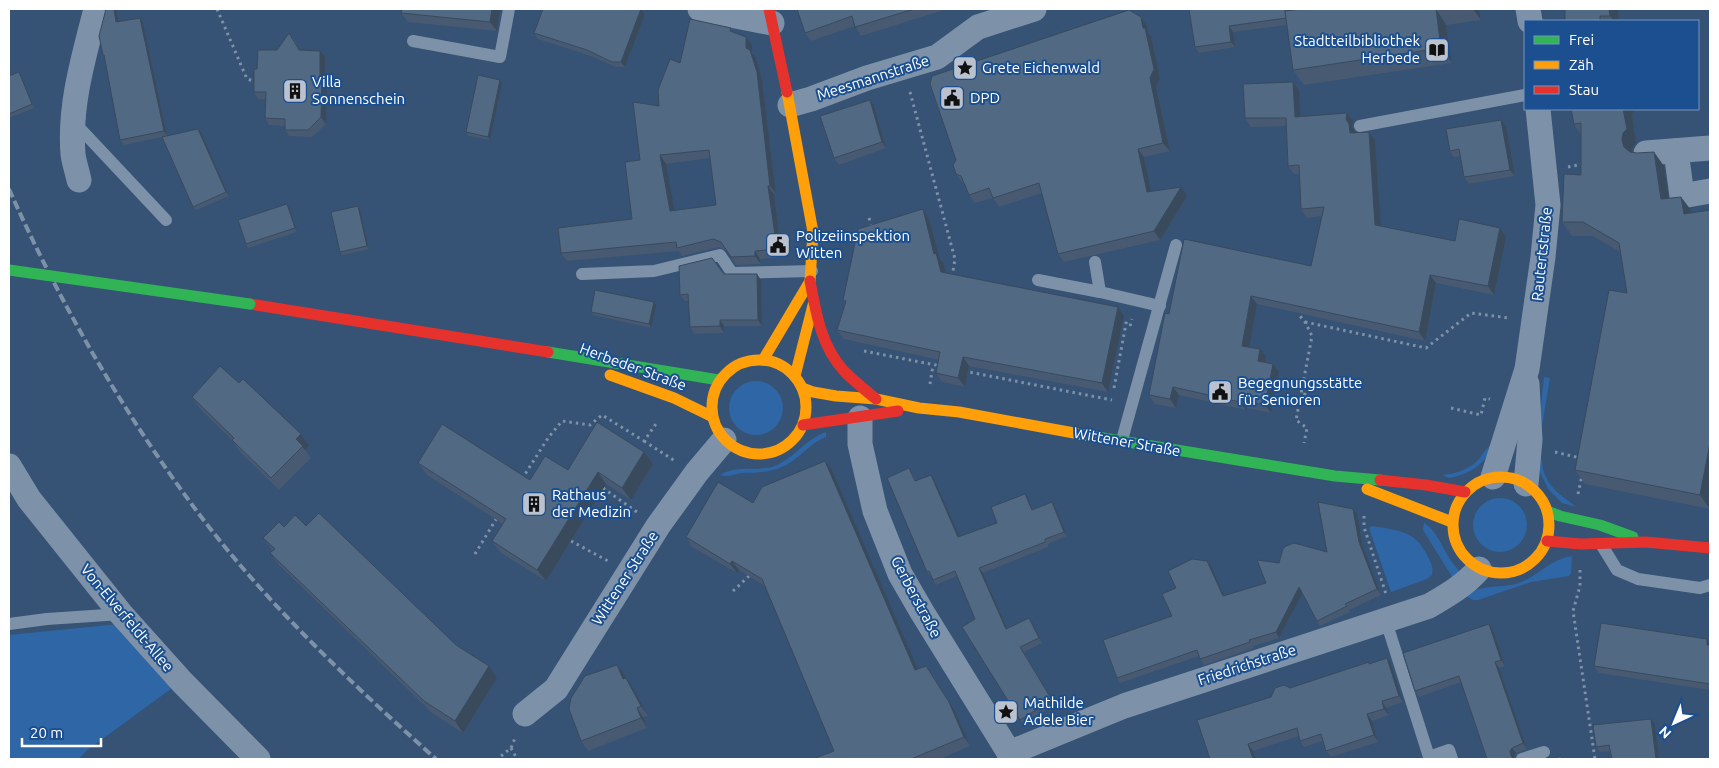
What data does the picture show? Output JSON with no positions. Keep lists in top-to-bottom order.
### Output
{
  "streets": {
    "main road": ["Herbeder Straße", "Wittener Straße"],
    "street": [
      "Meesmannstraße",
      "Rautertstraße",
      "Gerberstraße",
      "Von-Elverfeldt-Allee",
      "Friedrichstraße"
    ]
  },
  "crossings": [
    ["Rautertstraße", "Wittener Straße"],
    ["Rautertstraße", "Friedrichstraße"],
    ["Herbeder Straße", "Wittener Straße"],
    ["Wittener Straße", "Gerberstraße"],
    ["Wittener Straße", "Friedrichstraße"],
    ["Gerberstraße", "Friedrichstraße"]
  ],
  "places": {
    "library": ["Stadtteilbibliothek Herbede"],
    "place": ["Grete Eichenwald", "Mathilde Adele Bier"],
    "building": ["Villa Sonnenschein", "Rathaus der Medizin"],
    "public building": ["DPD", "Polizeiinspektion Witten", "Begegnungsstätte für Senioren"]
  },
  "legend": ["Frei", "Zäh", "Stau"],
  "scale_bar": "20 m",
  "north": "bottom left"
}
